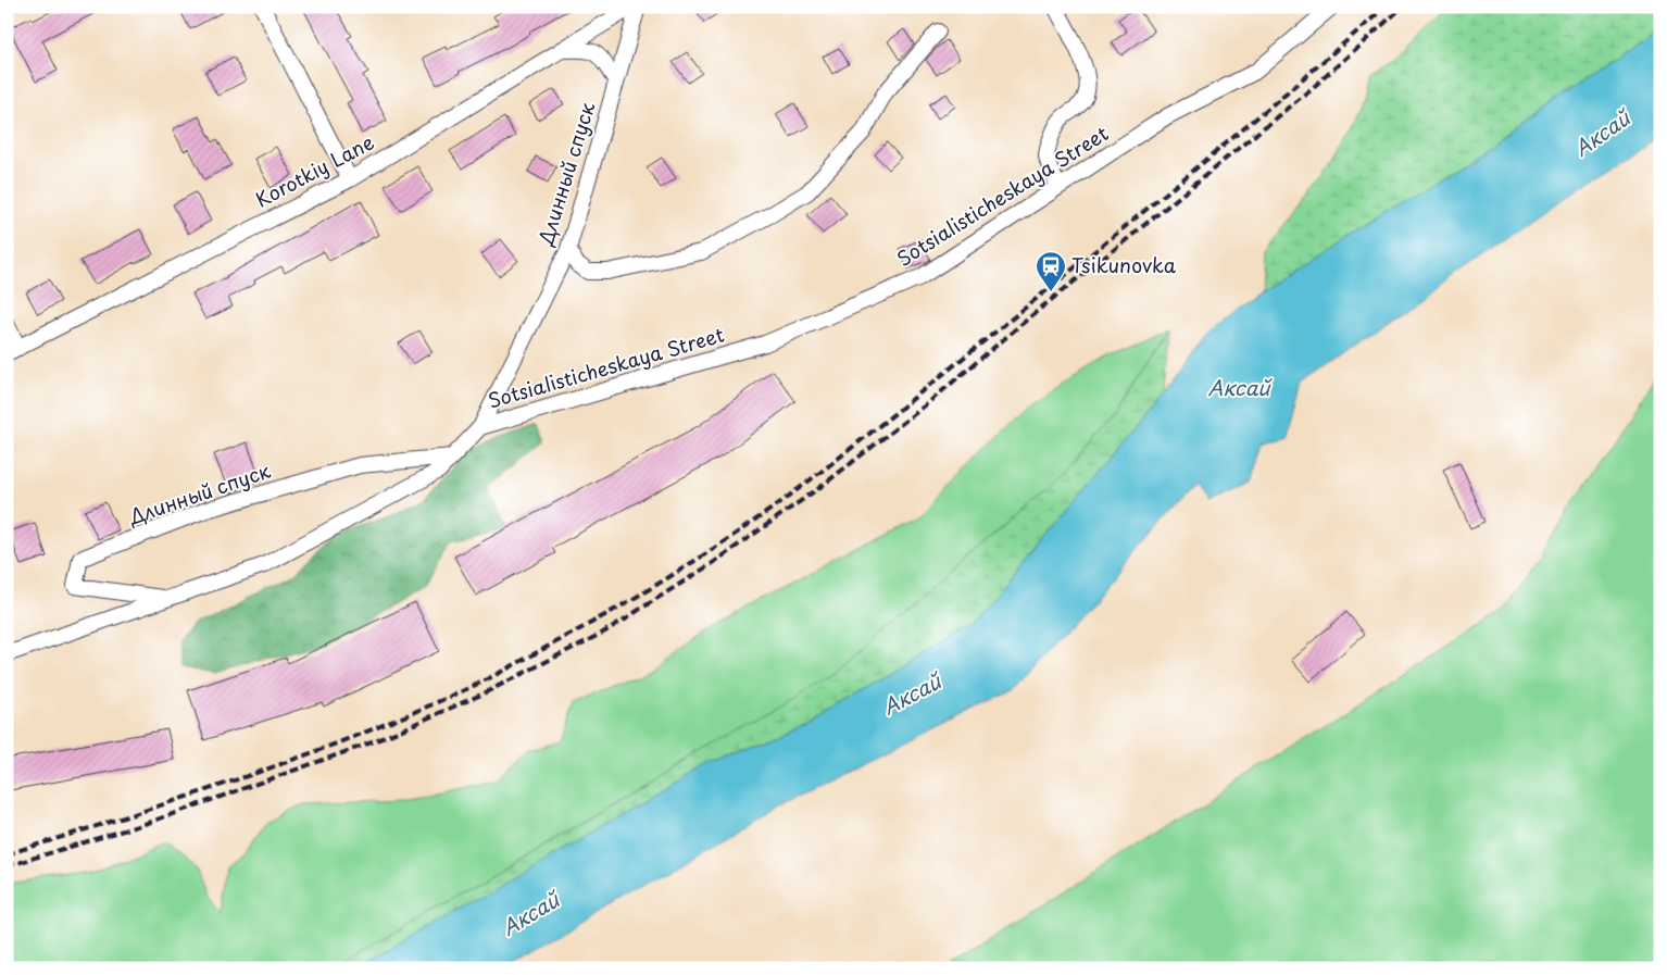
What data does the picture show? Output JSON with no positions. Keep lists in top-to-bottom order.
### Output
{
  "streets": {
    "street": ["Korotkiy Lane", "Длинный спуск", "Sotsialisticheskaya Street"]
  },
  "crossings": [
    ["Длинный спуск", "Sotsialisticheskaya Street"]
  ],
  "water": ["Аксай"],
  "places": {
    "station": ["Tsikunovka"]
  }
}
